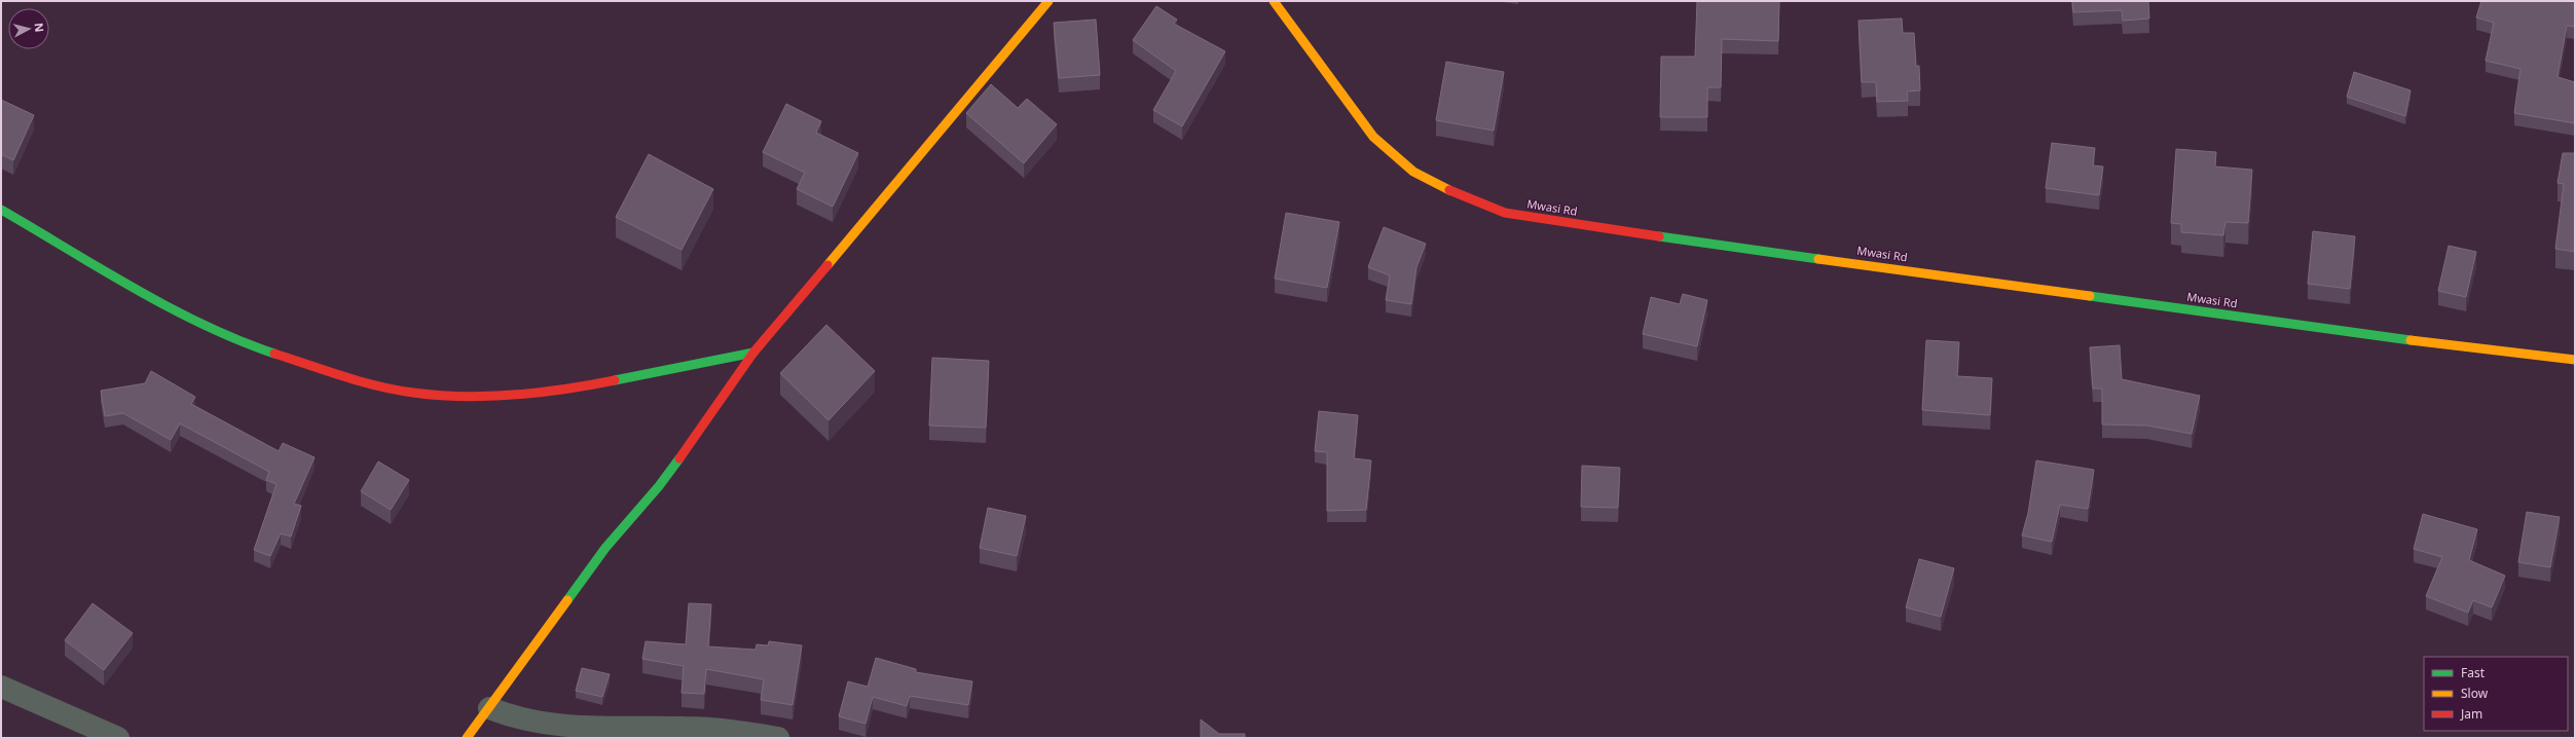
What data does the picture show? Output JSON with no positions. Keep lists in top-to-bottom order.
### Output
{
  "streets": {
    "street": ["Mwasi Rd"]
  },
  "legend": ["Fast", "Slow", "Jam"],
  "north": "right"
}
